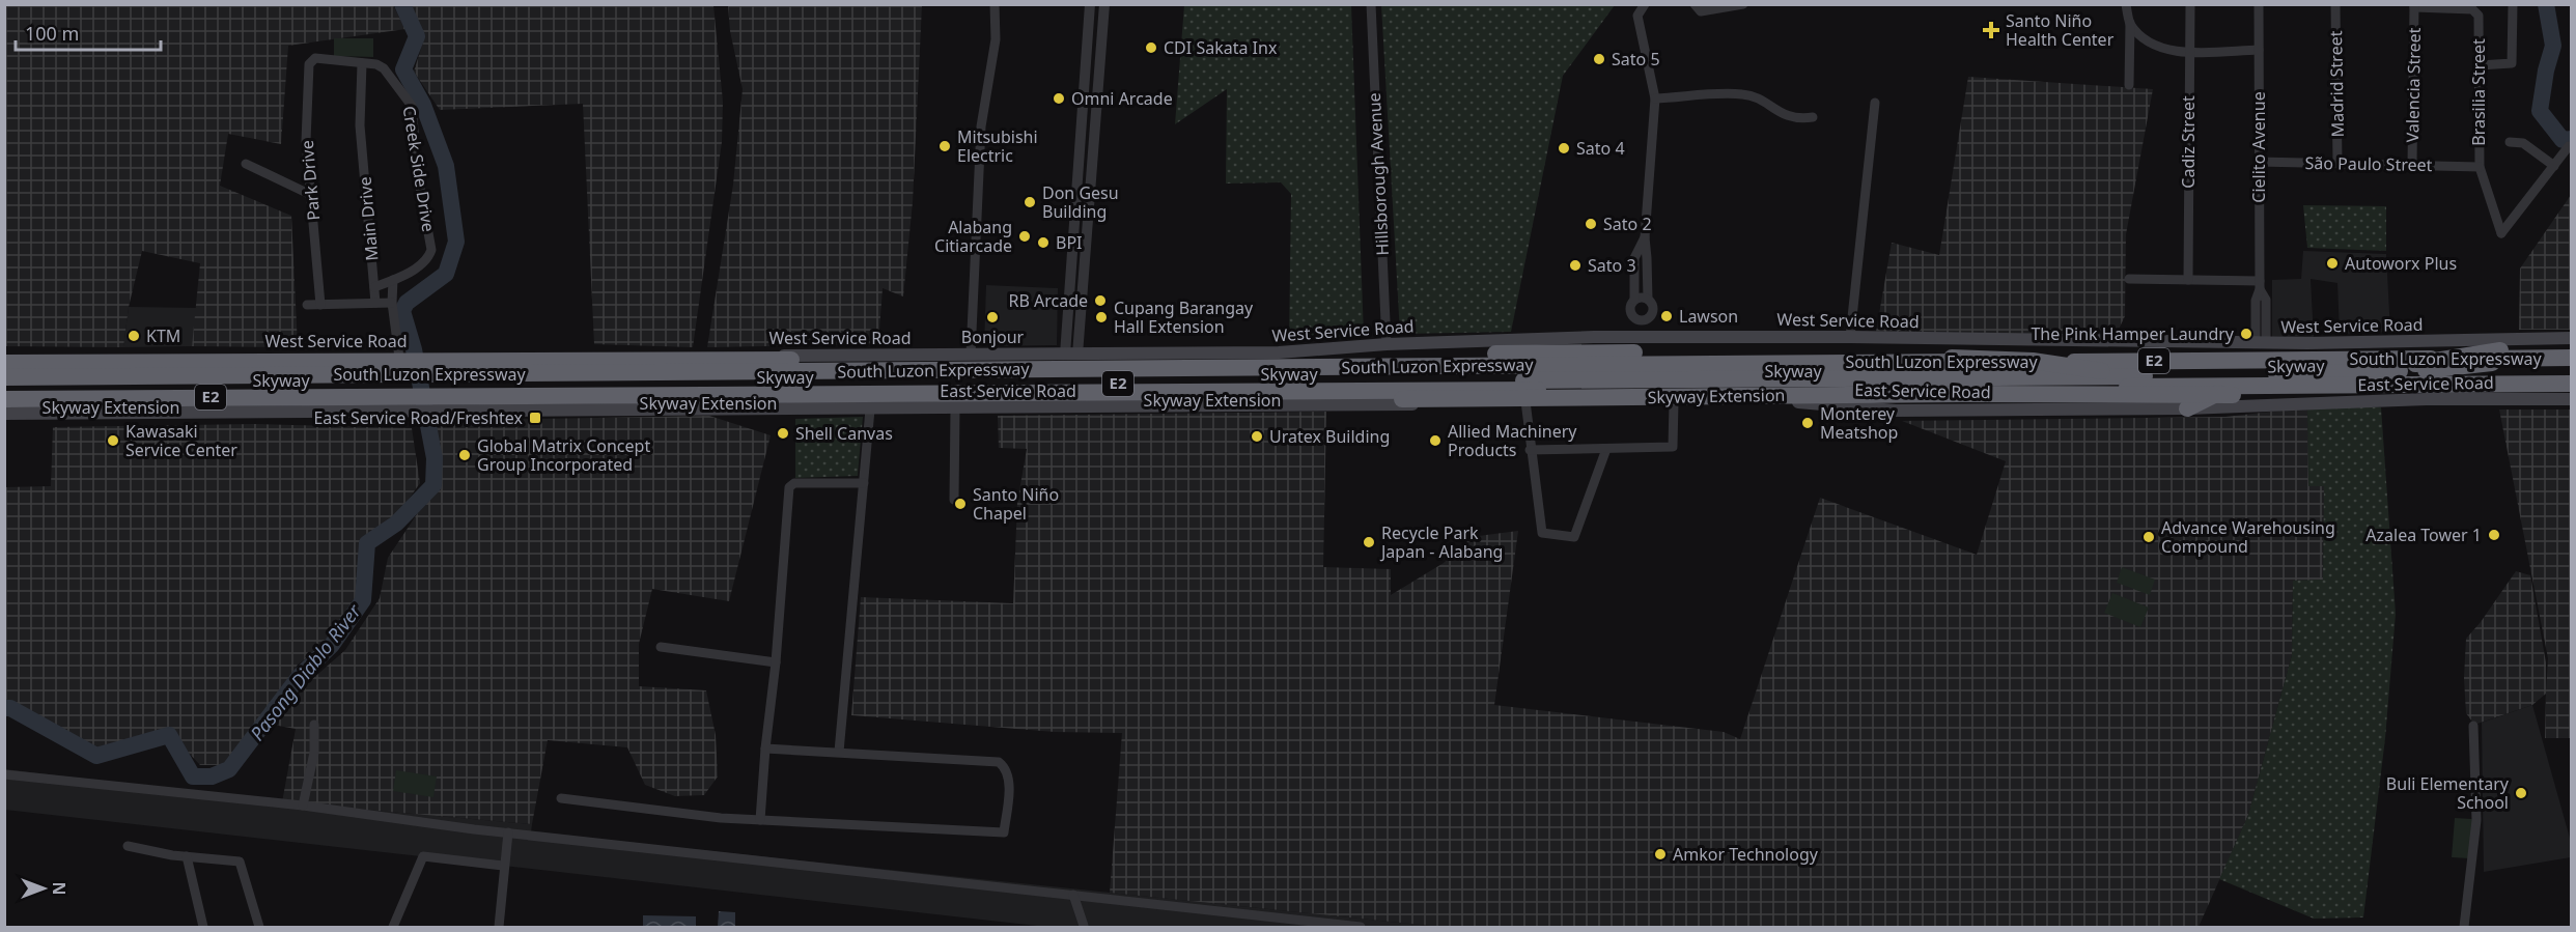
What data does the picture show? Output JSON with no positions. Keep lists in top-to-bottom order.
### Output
{
  "streets": {
    "highway": [
      "South Luzon Expressway",
      "E2",
      "Skyway",
      "Skyway Extension"
    ],
    "main road": ["West Service Road", "East Service Road"],
    "street": [
      "Madrid Street",
      "Valencia Street",
      "Brasilia Street",
      "Cadiz Street",
      "Cielito Avenue",
      "São Paulo Street",
      "Creek Side Drive",
      "Hillsborough Avenue",
      "Park Drive",
      "Main Drive"
    ]
  },
  "crossings": [
    ["Madrid Street", "São Paulo Street"],
    ["Valencia Street", "Brasilia Street"],
    ["Valencia Street", "São Paulo Street"],
    ["Brasilia Street", "São Paulo Street"],
    ["Cielito Avenue", "São Paulo Street"],
    ["Cielito Avenue", "West Service Road"],
    ["Creek Side Drive", "Park Drive"],
    ["Creek Side Drive", "Main Drive"],
    ["Hillsborough Avenue", "West Service Road"],
    ["Park Drive", "Main Drive"],
    ["West Service Road", "South Luzon Expressway"],
    ["West Service Road", "E2"],
    ["South Luzon Expressway", "Skyway"],
    ["South Luzon Expressway", "East Service Road"],
    ["South Luzon Expressway", "Skyway Extension"],
    ["E2", "Skyway"],
    ["Skyway", "Skyway Extension"]
  ],
  "water": ["Pasong Diablo River"],
  "places": {
    "health": ["Santo Niño Health Center"],
    "other": [
      "CDI Sakata Inx",
      "Sato 5",
      "Omni Arcade",
      "Mitsubishi Electric",
      "Sato 4",
      "Don Gesu Building",
      "Sato 2",
      "Alabang Citiarcade",
      "BPI",
      "Autoworx Plus",
      "Sato 3",
      "RB Arcade",
      "Lawson",
      "Bonjour",
      "Cupang Barangay Hall Extension",
      "The Pink Hamper Laundry",
      "KTM",
      "Monterey Meatshop",
      "Shell Canvas",
      "Uratex Building",
      "Kawasaki Service Center",
      "Allied Machinery Products",
      "Global Matrix Concept Group Incorporated",
      "Santo Niño Chapel",
      "Azalea Tower 1",
      "Advance Warehousing Compound",
      "Recycle Park Japan - Alabang",
      "Buli Elementary School",
      "Amkor Technology"
    ],
    "transit": ["East Service Road/Freshtex"]
  },
  "scale_bar": "100 m",
  "north": "right"
}
